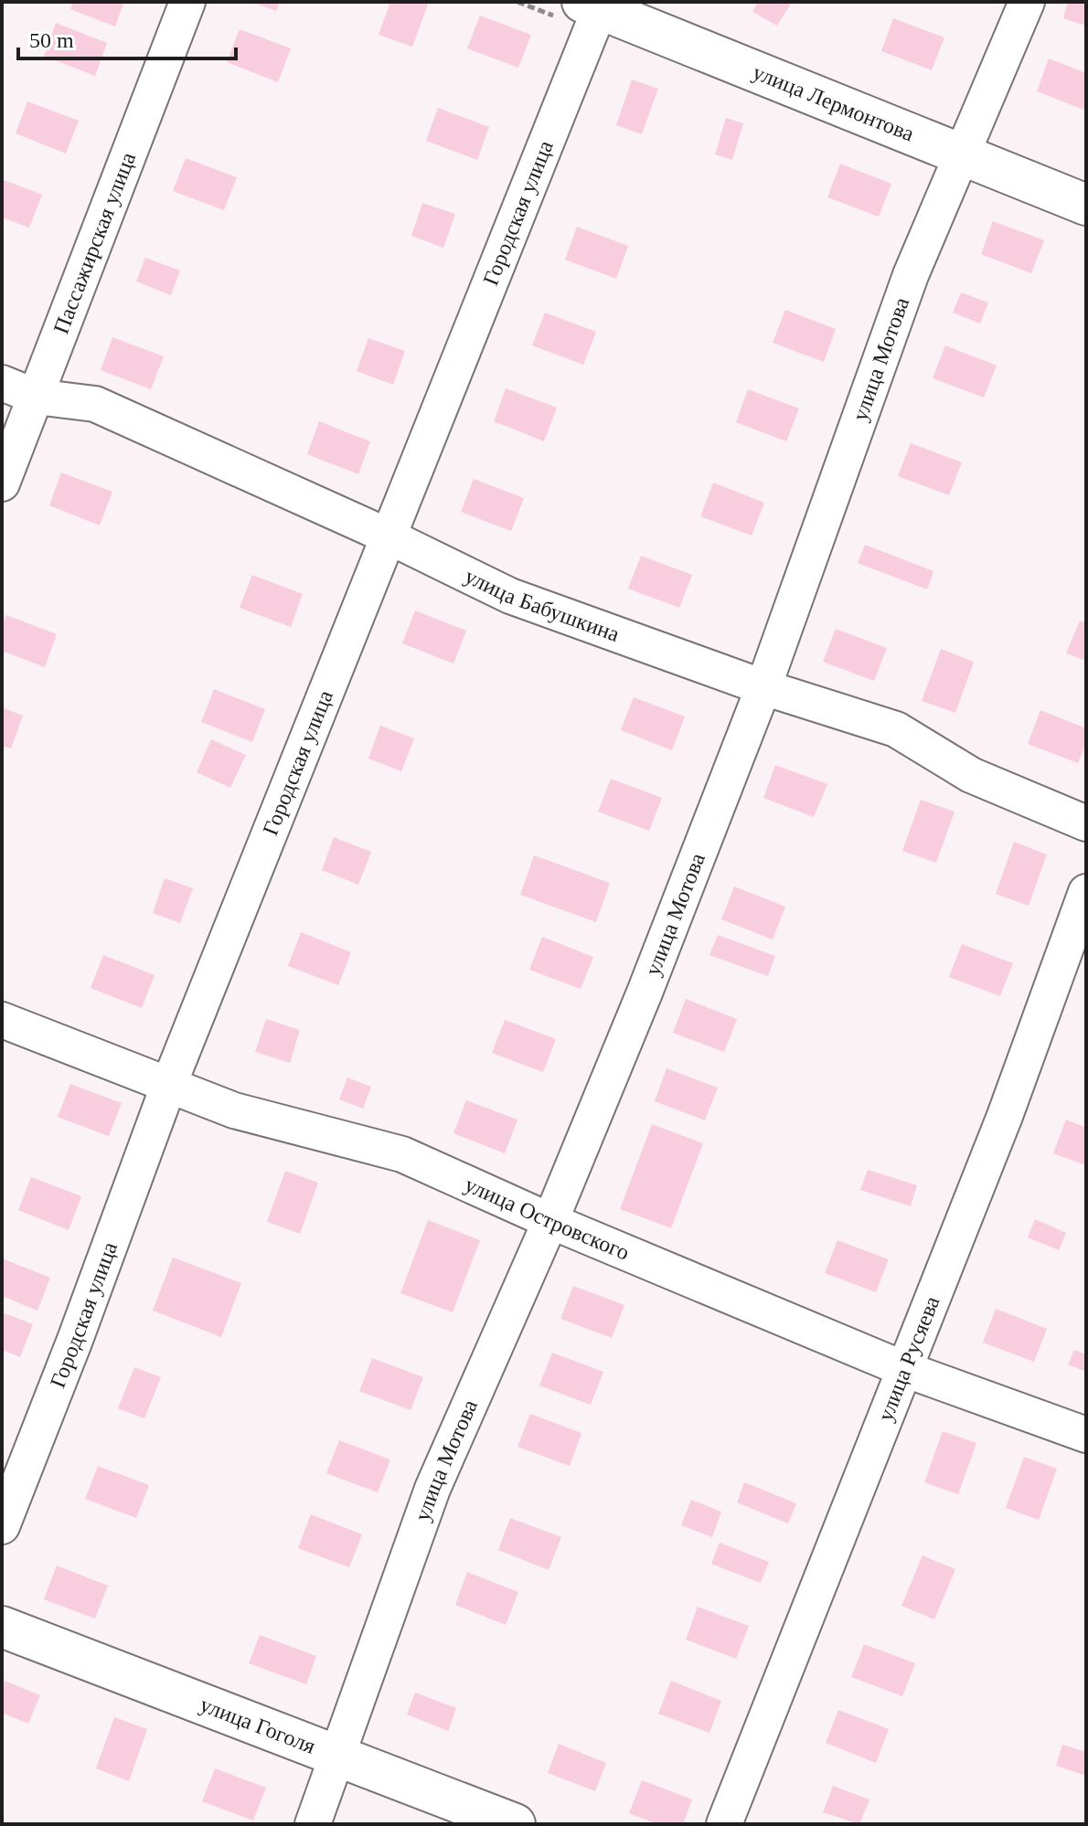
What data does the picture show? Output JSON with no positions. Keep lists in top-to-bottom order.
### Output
{
  "streets": {
    "street": [
      "улица Лермонтова",
      "Городская улица",
      "Пассажирская улица",
      "улица Мотова",
      "улица Бабушкина",
      "улица Островского",
      "улица Русяева",
      "улица Гоголя"
    ]
  },
  "crossings": [
    ["улица Лермонтова", "Городская улица"],
    ["улица Лермонтова", "улица Мотова"],
    ["Городская улица", "улица Бабушкина"],
    ["Городская улица", "улица Островского"],
    ["Пассажирская улица", "улица Бабушкина"],
    ["улица Мотова", "улица Бабушкина"],
    ["улица Мотова", "улица Островского"],
    ["улица Мотова", "улица Гоголя"],
    ["улица Островского", "улица Русяева"]
  ],
  "scale_bar": "50 m"
}
